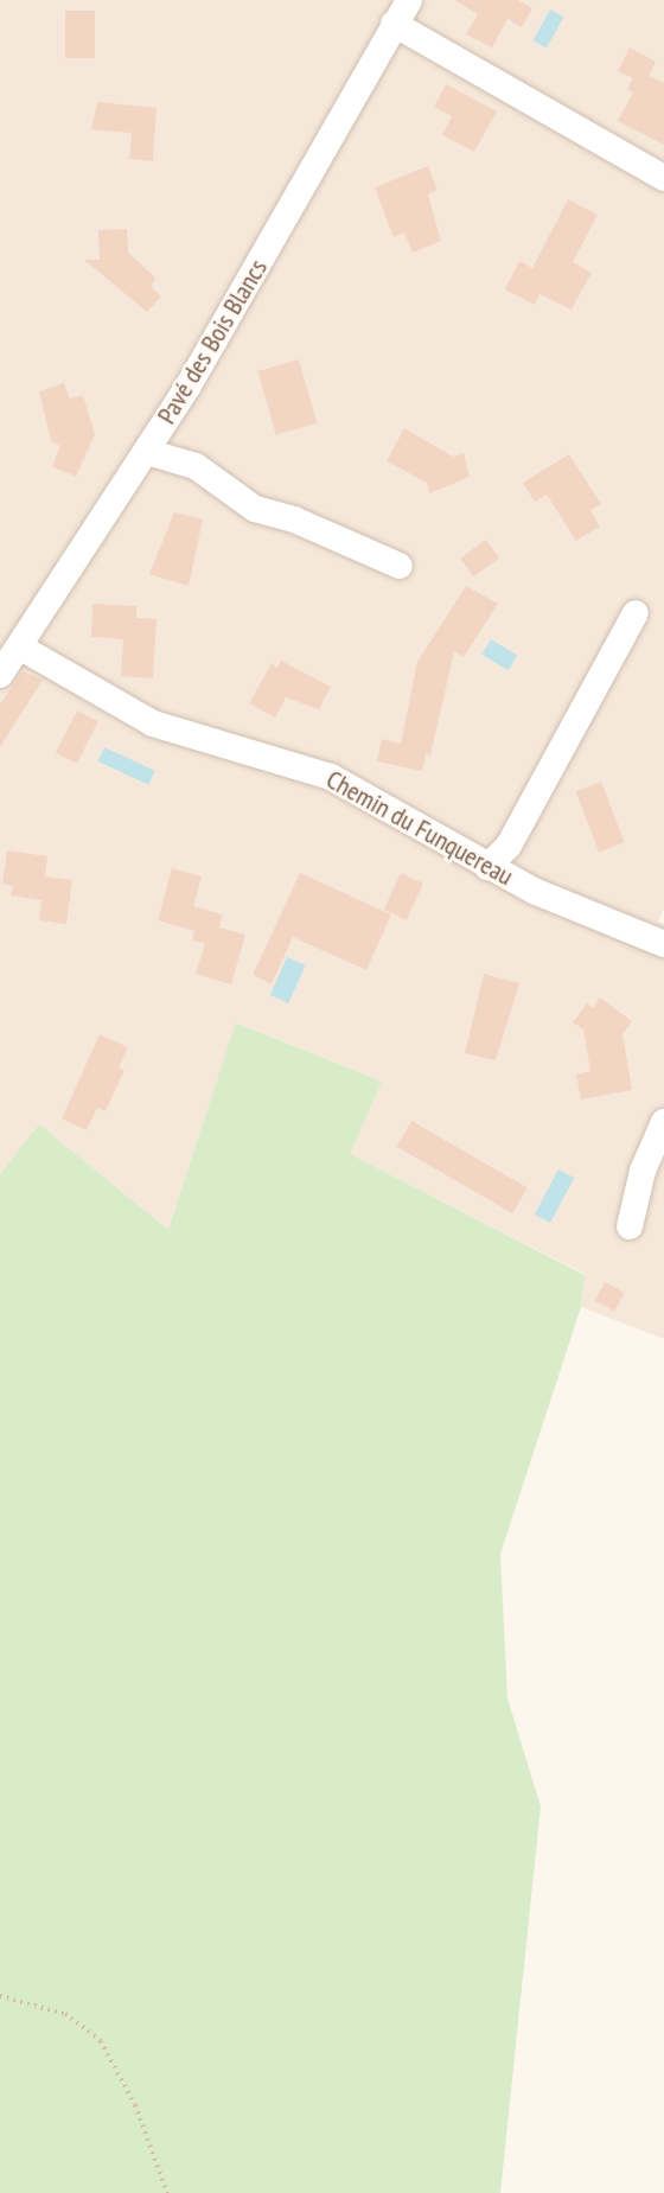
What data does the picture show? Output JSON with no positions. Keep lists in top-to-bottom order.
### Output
{
  "streets": {
    "street": ["Pavé des Bois Blancs", "Chemin du Funquereau"]
  },
  "crossings": [
    ["Pavé des Bois Blancs", "Chemin du Funquereau"]
  ]
}
